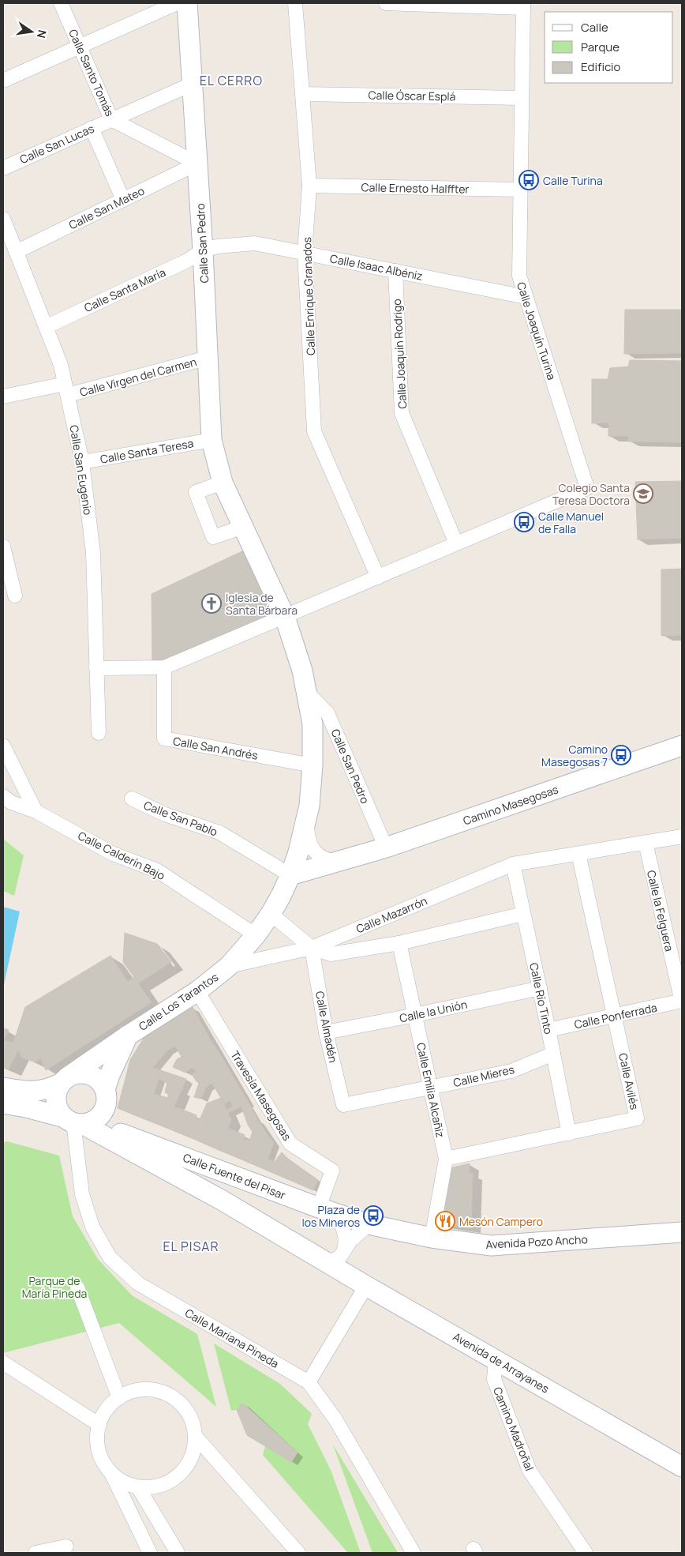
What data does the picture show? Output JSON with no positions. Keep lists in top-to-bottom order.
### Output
{
  "streets": {
    "street": [
      "Calle Santo Tomás",
      "Calle Óscar Esplá",
      "Calle San Lucas",
      "Calle Ernesto Halffter",
      "Calle San Mateo",
      "Calle San Pedro",
      "Calle Isaac Albéniz",
      "Calle Santa María",
      "Calle Enrique Granados",
      "Calle Joaquín Turina",
      "Calle Joaquín Rodrigo",
      "Calle Virgen del Carmen",
      "Calle Santa Teresa",
      "Calle San Eugenio",
      "Calle San Andrés",
      "Camino Masegosas",
      "Calle San Pablo",
      "Calle Calderín Bajo",
      "Calle la Felguera",
      "Calle Mazarrón",
      "Calle Río Tinto",
      "Calle Los Tarantos",
      "Calle la Unión",
      "Calle Ponferrada",
      "Calle Almadén",
      "Calle Mieres",
      "Calle Avilés",
      "Calle Emilia Alcañiz",
      "Travesía Masegosas",
      "Calle Fuente del Pisar",
      "Avenida Pozo Ancho",
      "Calle Mariana Pineda",
      "Avenida de Arrayanes",
      "Camino Madroñal"
    ]
  },
  "crossings": [
    ["Calle Santo Tomás", "Calle San Lucas"],
    ["Calle Santo Tomás", "Calle San Mateo"],
    ["Calle Santo Tomás", "Calle San Pedro"],
    ["Calle Óscar Esplá", "Calle Enrique Granados"],
    ["Calle Óscar Esplá", "Calle Joaquín Turina"],
    ["Calle San Lucas", "Calle San Pedro"],
    ["Calle Ernesto Halffter", "Calle Enrique Granados"],
    ["Calle Ernesto Halffter", "Calle Joaquín Turina"],
    ["Calle San Mateo", "Calle San Pedro"],
    ["Calle San Mateo", "Calle San Eugenio"],
    ["Calle San Pedro", "Calle Isaac Albéniz"],
    ["Calle San Pedro", "Calle Santa María"],
    ["Calle San Pedro", "Calle Virgen del Carmen"],
    ["Calle San Pedro", "Calle Santa Teresa"],
    ["Calle San Pedro", "Calle San Andrés"],
    ["Calle San Pedro", "Camino Masegosas"],
    ["Calle San Pedro", "Calle San Pablo"],
    ["Calle San Pedro", "Calle Calderín Bajo"],
    ["Calle San Pedro", "Calle Los Tarantos"],
    ["Calle Isaac Albéniz", "Calle Santa María"],
    ["Calle Isaac Albéniz", "Calle Enrique Granados"],
    ["Calle Isaac Albéniz", "Calle Joaquín Turina"],
    ["Calle Isaac Albéniz", "Calle Joaquín Rodrigo"],
    ["Calle Santa María", "Calle San Eugenio"],
    ["Calle Joaquín Turina", "Calle Joaquín Rodrigo"],
    ["Calle Virgen del Carmen", "Calle San Eugenio"],
    ["Calle Santa Teresa", "Calle San Eugenio"],
    ["Camino Masegosas", "Calle San Pablo"],
    ["Calle Calderín Bajo", "Calle Los Tarantos"],
    ["Calle la Felguera", "Calle Mazarrón"],
    ["Calle la Felguera", "Calle Ponferrada"],
    ["Calle Mazarrón", "Calle Río Tinto"],
    ["Calle Mazarrón", "Calle Los Tarantos"],
    ["Calle Mazarrón", "Calle Almadén"],
    ["Calle Mazarrón", "Calle Avilés"],
    ["Calle Mazarrón", "Calle Emilia Alcañiz"],
    ["Calle Río Tinto", "Calle la Unión"],
    ["Calle Río Tinto", "Calle Ponferrada"],
    ["Calle Río Tinto", "Calle Mieres"],
    ["Calle Río Tinto", "Calle Avilés"],
    ["Calle Los Tarantos", "Calle Almadén"],
    ["Calle Los Tarantos", "Travesía Masegosas"],
    ["Calle Los Tarantos", "Calle Fuente del Pisar"],
    ["Calle Los Tarantos", "Calle Mariana Pineda"],
    ["Calle la Unión", "Calle Almadén"],
    ["Calle la Unión", "Calle Emilia Alcañiz"],
    ["Calle Ponferrada", "Calle Avilés"],
    ["Calle Almadén", "Calle Mieres"],
    ["Calle Mieres", "Calle Emilia Alcañiz"],
    ["Calle Avilés", "Calle Emilia Alcañiz"],
    ["Calle Emilia Alcañiz", "Avenida Pozo Ancho"],
    ["Travesía Masegosas", "Calle Fuente del Pisar"],
    ["Calle Fuente del Pisar", "Avenida Pozo Ancho"],
    ["Calle Fuente del Pisar", "Calle Mariana Pineda"],
    ["Avenida de Arrayanes", "Camino Madroñal"]
  ],
  "districts": ["EL CERRO", "EL PISAR"],
  "parks": ["Parque de María Pineda"],
  "places": {
    "bus stop": [
      "Calle Turina",
      "Calle Manuel de Falla",
      "Camino Masegosas 7",
      "Plaza de los Mineros"
    ],
    "school or university": ["Colegio Santa Teresa Doctora"],
    "church": ["Iglesia de Santa Bárbara"],
    "restaurant": ["Mesón Campero"]
  },
  "legend": ["Calle", "Parque", "Edificio"],
  "north": "right"
}
